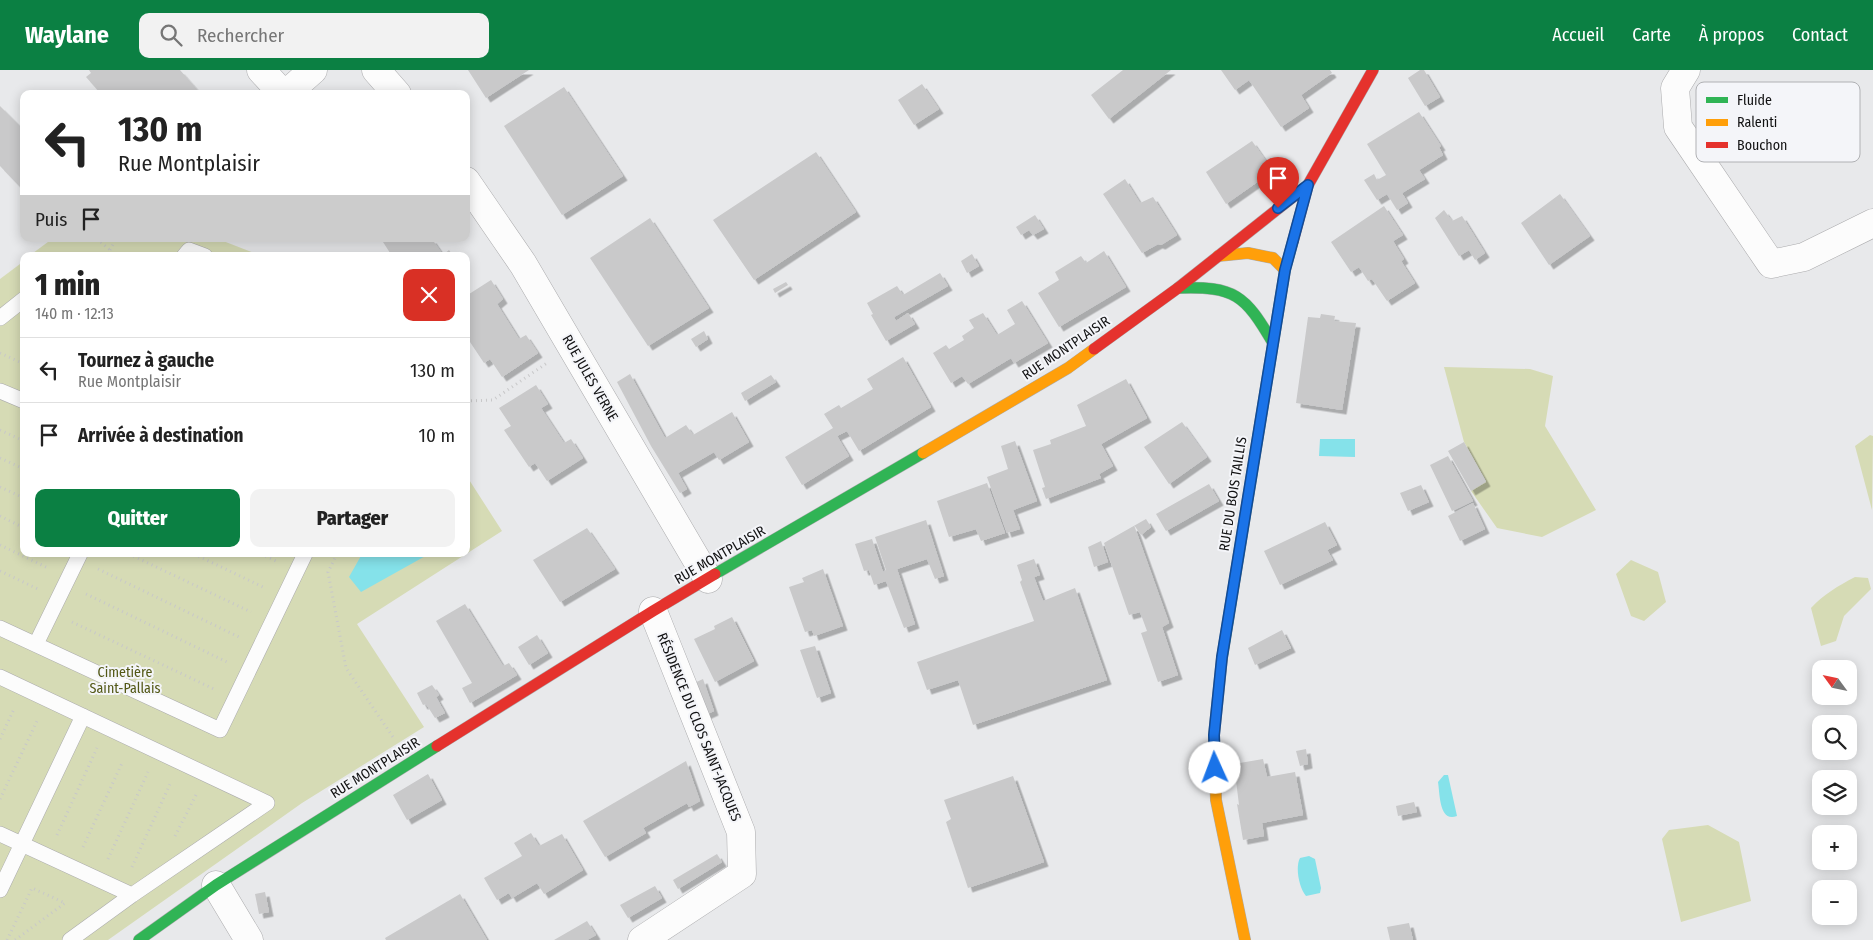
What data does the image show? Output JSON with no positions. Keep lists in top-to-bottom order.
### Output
{
  "streets": {
    "street": [
      "RUE MONTPLAISIR",
      "RUE JULES VERNE",
      "RUE DU BOIS TAILLIS",
      "RÉSIDENCE DU CLOS SAINT-JACQUES"
    ]
  },
  "crossings": [
    ["RUE MONTPLAISIR", "RUE JULES VERNE"],
    ["RUE MONTPLAISIR", "RUE DU BOIS TAILLIS"],
    ["RUE MONTPLAISIR", "RÉSIDENCE DU CLOS SAINT-JACQUES"]
  ],
  "parks": ["Cimetière Saint-Pallais"],
  "legend": ["Fluide", "Ralenti", "Bouchon"],
  "north": "top left",
  "page": {
    "header": "Waylane",
    "search": "Rechercher",
    "nav": [
      "Accueil",
      "Carte",
      "À propos",
      "Contact"
    ],
    "turn": ["130 m", "Rue Montplaisir"],
    "then": "Puis",
    "heading": ["1 min", "140 m · 12:13"],
    "list": [
      {
        "name": "Tournez à gauche",
        "note": "Rue Montplaisir",
        "value": "130 m"
      },
      {
        "name": "Arrivée à destination",
        "value": "10 m"
      }
    ],
    "buttons": ["Quitter", "Partager"],
    "map_buttons": ["+", "−"]
  }
}
